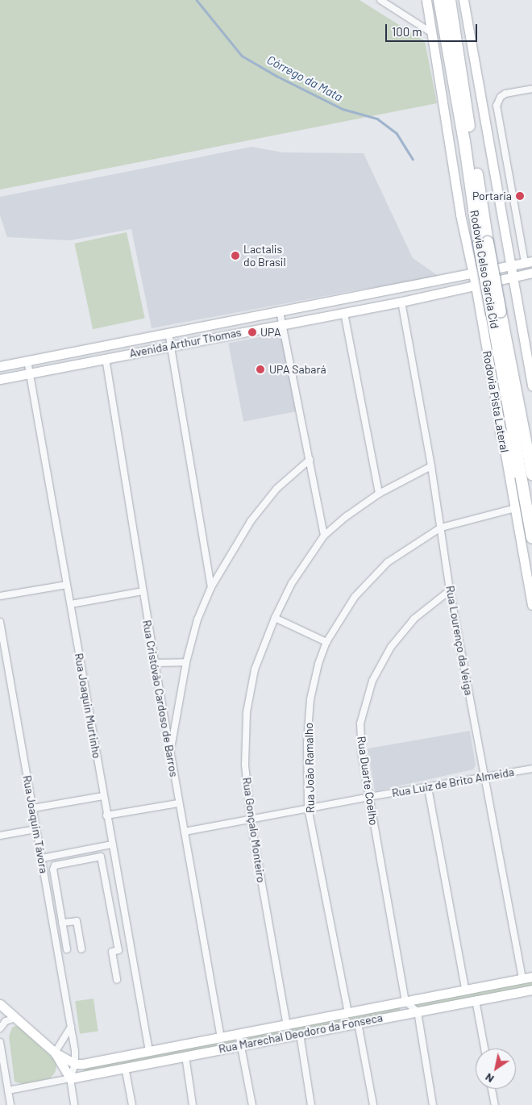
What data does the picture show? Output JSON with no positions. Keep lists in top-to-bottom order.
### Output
{
  "streets": {
    "highway": ["Rodovia Celso Garcia Cid"],
    "main road": ["Avenida Arthur Thomas", "Rodovia Pista Lateral", "Rua Marechal Deodoro da Fonseca"],
    "street": [
      "Rua Lourenço da Veiga",
      "Rua Cristóvão Cardoso de Barros",
      "Rua Joaquin Murtinho",
      "Rua João Ramalho",
      "Rua Duarte Coelho",
      "Rua Luiz de Brito Almeida",
      "Rua Joaquim Távora",
      "Rua Gonçalo Monteiro"
    ]
  },
  "crossings": [
    ["Avenida Arthur Thomas", "Rodovia Pista Lateral"],
    ["Avenida Arthur Thomas", "Rua Lourenço da Veiga"],
    ["Avenida Arthur Thomas", "Rua Cristóvão Cardoso de Barros"],
    ["Avenida Arthur Thomas", "Rua Joaquin Murtinho"],
    ["Rodovia Pista Lateral", "Rua João Ramalho"],
    ["Rua Lourenço da Veiga", "Rua João Ramalho"],
    ["Rua Lourenço da Veiga", "Rua Duarte Coelho"],
    ["Rua Lourenço da Veiga", "Rua Luiz de Brito Almeida"],
    ["Rua Lourenço da Veiga", "Rua Gonçalo Monteiro"],
    ["Rua Cristóvão Cardoso de Barros", "Rua Luiz de Brito Almeida"],
    ["Rua João Ramalho", "Rua Luiz de Brito Almeida"],
    ["Rua Duarte Coelho", "Rua Luiz de Brito Almeida"],
    ["Rua Luiz de Brito Almeida", "Rua Gonçalo Monteiro"],
    ["Rua Joaquim Távora", "Rua Marechal Deodoro da Fonseca"]
  ],
  "water": ["Córrego da Mata"],
  "places": [
    "Portaria",
    "Lactalis do Brasil",
    "UPA",
    "UPA Sabará"
  ],
  "scale_bar": "100 m",
  "north": "bottom left"
}
